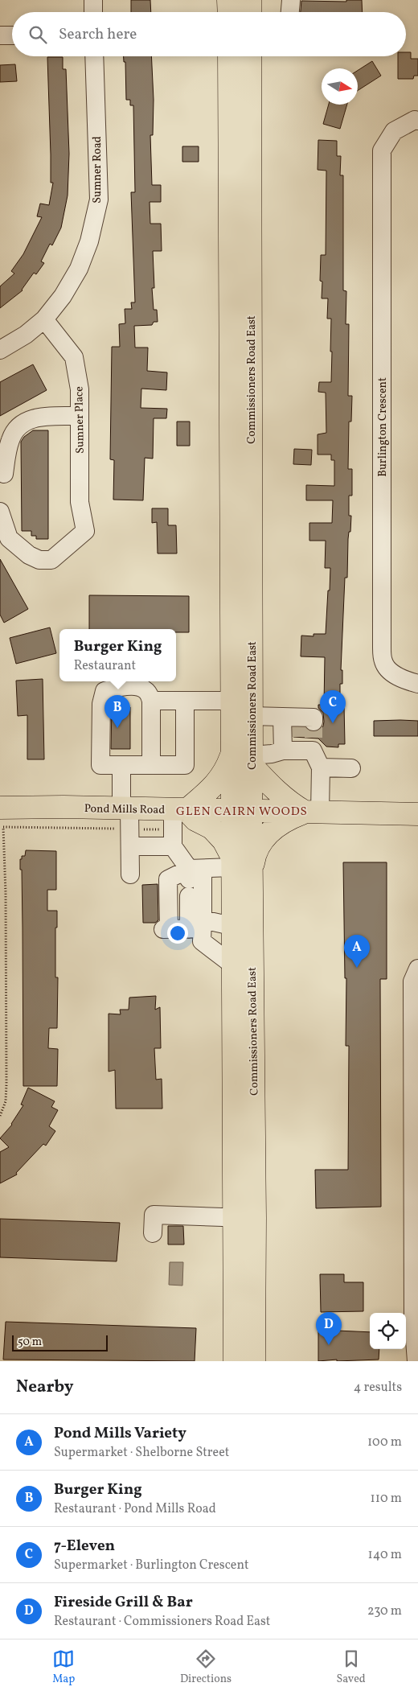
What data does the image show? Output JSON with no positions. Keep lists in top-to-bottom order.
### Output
{
  "streets": {
    "main road": ["Commissioners Road East", "Pond Mills Road"],
    "street": ["Sumner Road", "Sumner Place", "Burlington Crescent"]
  },
  "crossings": [
    ["Sumner Road", "Sumner Place"],
    ["Commissioners Road East", "Pond Mills Road"]
  ],
  "districts": ["GLEN CAIRN WOODS"],
  "scale_bar": "50 m",
  "north": "right",
  "page": {
    "search": "Search here",
    "popup": ["Burger King", "Restaurant"],
    "pins": [
      "C",
      "B",
      "A",
      "D"
    ],
    "scale": "50 m",
    "heading": ["Nearby", "4 results"],
    "list": [
      {
        "mark": "A",
        "name": "Pond Mills Variety",
        "note": "Supermarket · Shelborne Street",
        "value": "100 m"
      },
      {
        "mark": "B",
        "name": "Burger King",
        "note": "Restaurant · Pond Mills Road",
        "value": "110 m"
      },
      {
        "mark": "C",
        "name": "7-Eleven",
        "note": "Supermarket · Burlington Crescent",
        "value": "140 m"
      },
      {
        "mark": "D",
        "name": "Fireside Grill & Bar",
        "note": "Restaurant · Commissioners Road East",
        "value": "230 m"
      }
    ],
    "nav": ["Map", "Directions", "Saved"]
  }
}
